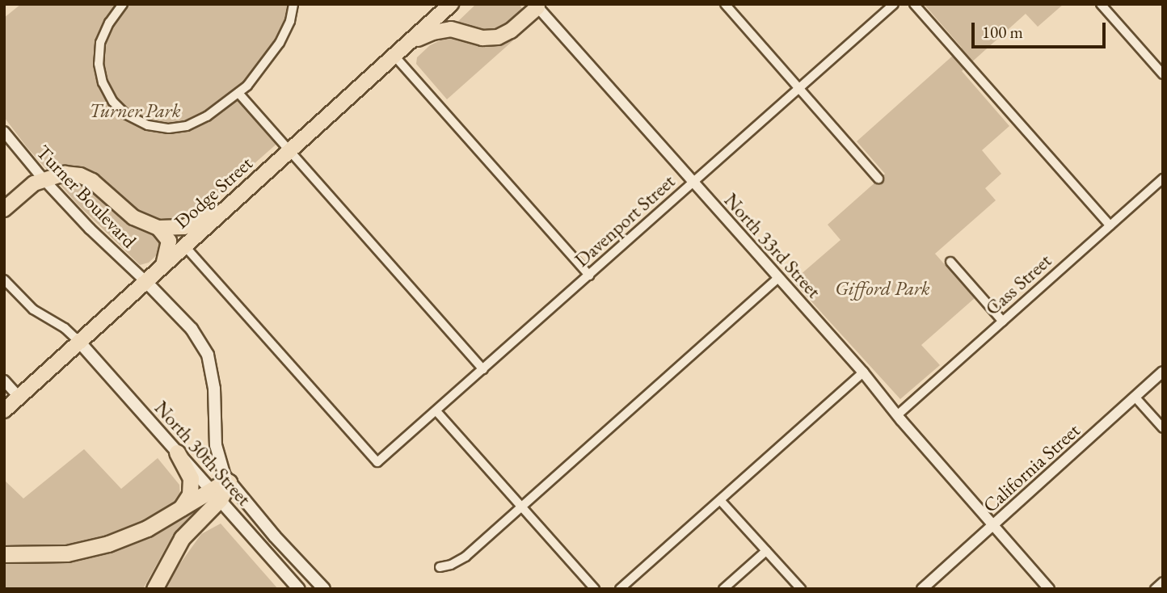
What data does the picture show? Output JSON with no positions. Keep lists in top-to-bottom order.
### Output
{
  "streets": {
    "highway": ["Dodge Street"],
    "main road": ["North 30th Street"],
    "street": [
      "Turner Boulevard",
      "Davenport Street",
      "North 33rd Street",
      "Cass Street",
      "California Street"
    ]
  },
  "crossings": [
    ["Dodge Street", "Turner Boulevard"],
    ["Dodge Street", "Davenport Street"],
    ["Dodge Street", "North 30th Street"],
    ["Turner Boulevard", "North 30th Street"],
    ["Davenport Street", "North 33rd Street"],
    ["North 33rd Street", "Cass Street"],
    ["North 33rd Street", "California Street"]
  ],
  "parks": ["Turner Park", "Gifford Park"],
  "scale_bar": "100 m"
}
